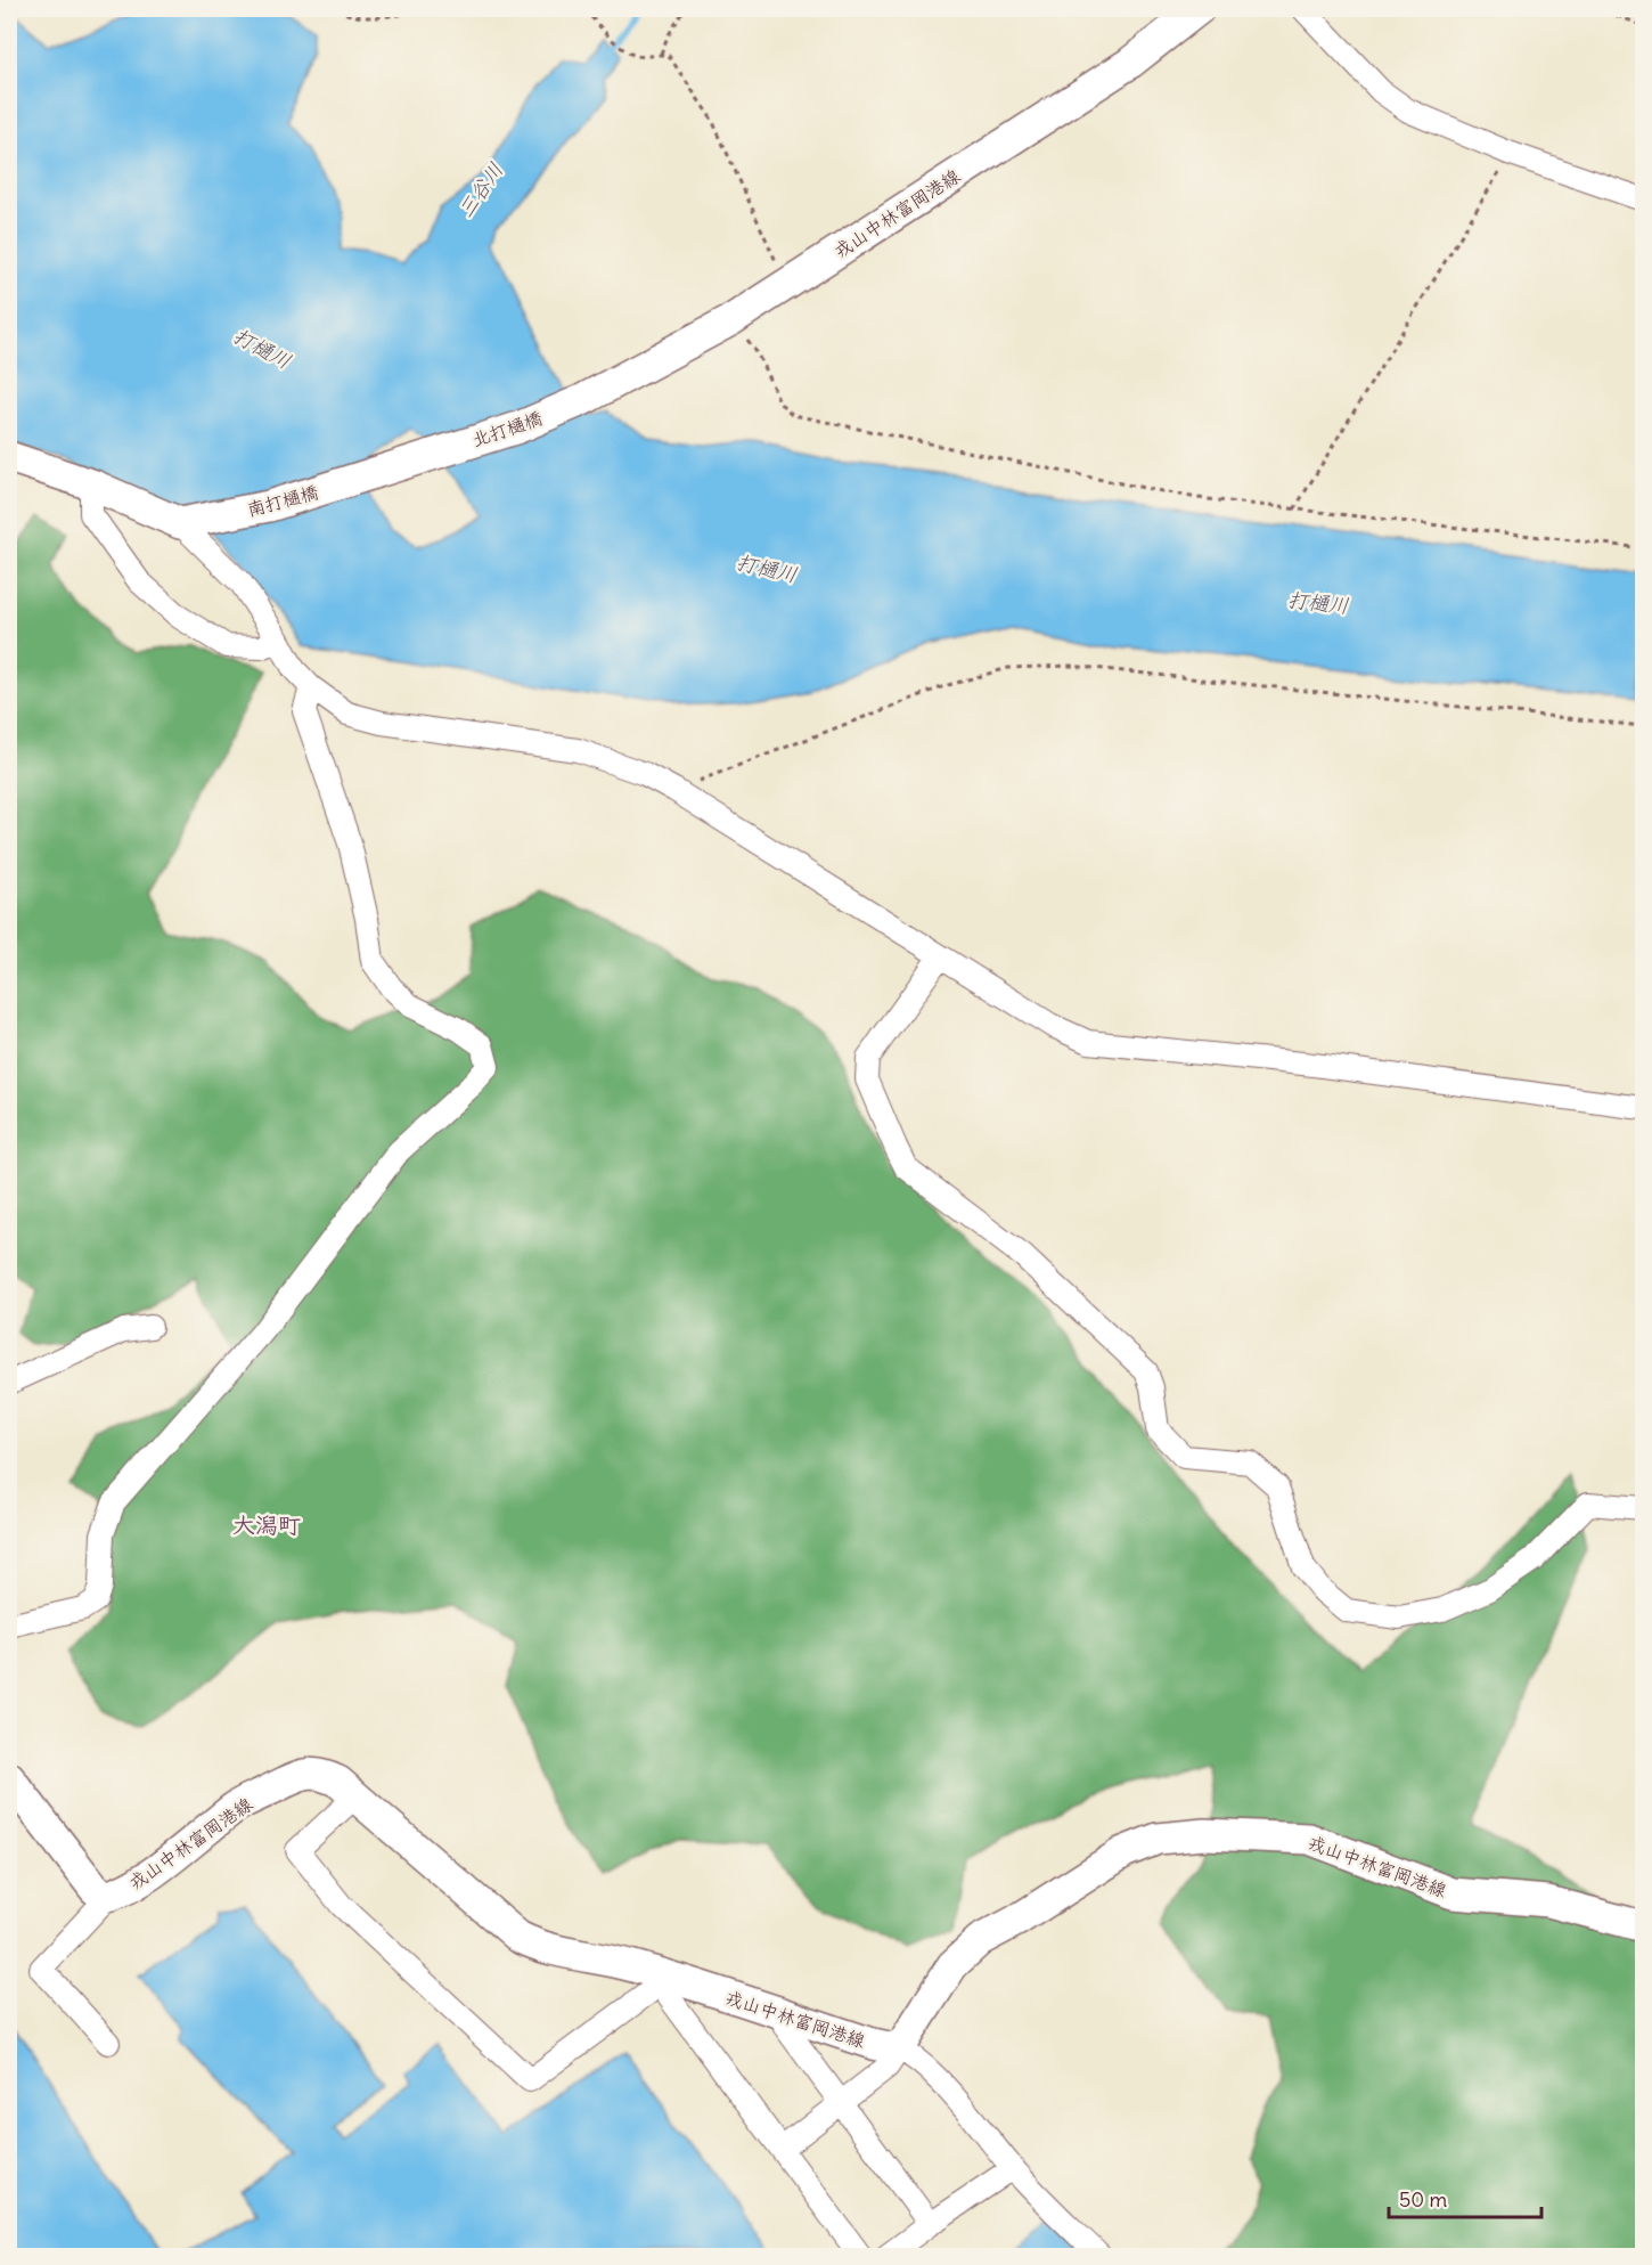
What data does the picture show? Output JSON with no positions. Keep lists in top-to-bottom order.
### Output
{
  "streets": {
    "main road": ["戎山中林富岡港線", "北打樋橋", "南打樋橋"]
  },
  "crossings": [
    ["戎山中林富岡港線", "北打樋橋"],
    ["北打樋橋", "南打樋橋"]
  ],
  "districts": ["大潟町"],
  "water": ["三谷川", "打樋川"],
  "scale_bar": "50 m"
}
